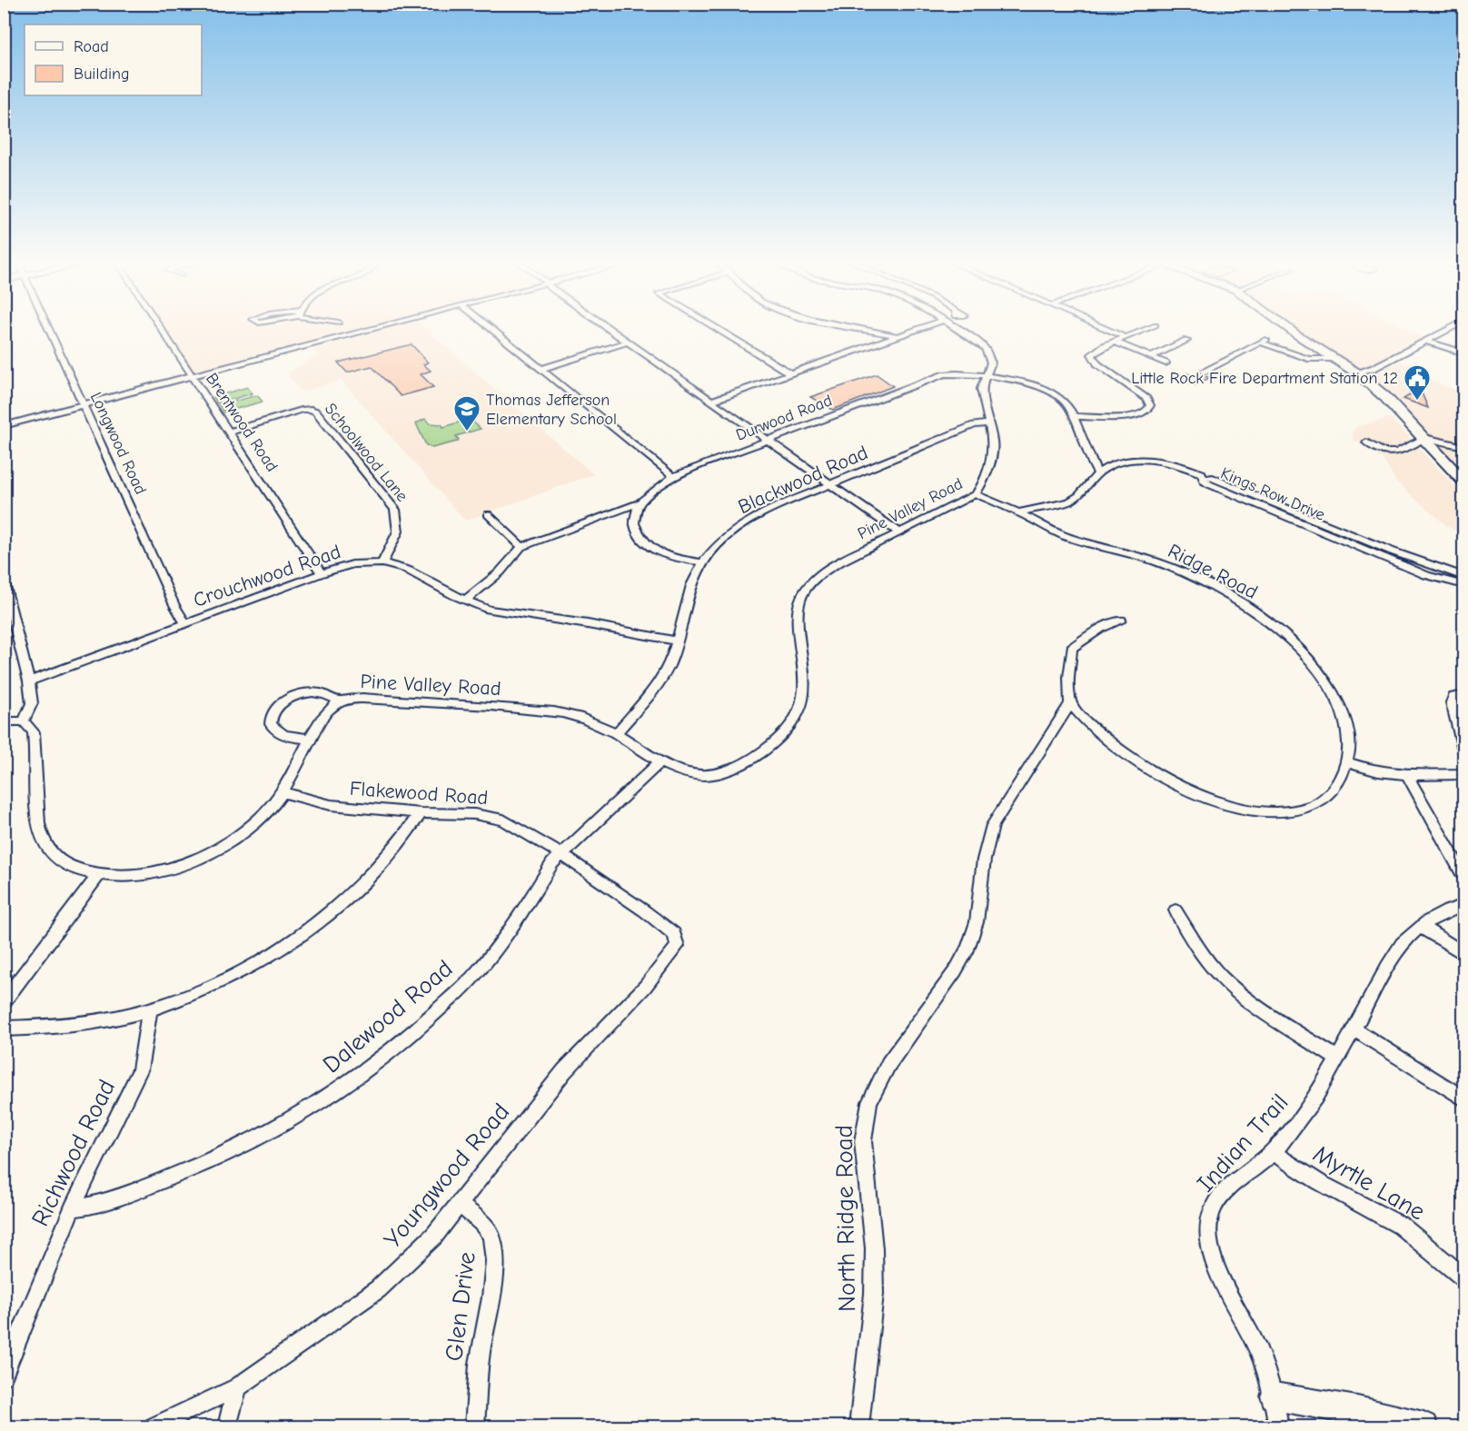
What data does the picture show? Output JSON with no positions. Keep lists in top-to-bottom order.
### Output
{
  "streets": {
    "street": [
      "Durwood Road",
      "Brentwood Road",
      "Longwood Road",
      "Schoolwood Lane",
      "Blackwood Road",
      "Kings Row Drive",
      "Pine Valley Road",
      "Ridge Road",
      "Crouchwood Road",
      "Flakewood Road",
      "Dalewood Road",
      "Indian Trail",
      "Richwood Road",
      "Youngwood Road",
      "Myrtle Lane",
      "North Ridge Road",
      "Glen Drive"
    ]
  },
  "crossings": [
    ["Durwood Road", "Kings Row Drive"],
    ["Durwood Road", "Pine Valley Road"],
    ["Durwood Road", "Crouchwood Road"],
    ["Brentwood Road", "Schoolwood Lane"],
    ["Brentwood Road", "Crouchwood Road"],
    ["Longwood Road", "Crouchwood Road"],
    ["Schoolwood Lane", "Crouchwood Road"],
    ["Blackwood Road", "Pine Valley Road"],
    ["Blackwood Road", "Crouchwood Road"],
    ["Kings Row Drive", "Ridge Road"],
    ["Pine Valley Road", "Ridge Road"],
    ["Pine Valley Road", "Flakewood Road"],
    ["Pine Valley Road", "Dalewood Road"],
    ["Flakewood Road", "Dalewood Road"],
    ["Flakewood Road", "Youngwood Road"],
    ["Dalewood Road", "Richwood Road"],
    ["Indian Trail", "Myrtle Lane"],
    ["Youngwood Road", "Glen Drive"]
  ],
  "places": {
    "public building": ["Little Rock Fire Department Station 12"],
    "school or university": ["Thomas Jefferson Elementary School"]
  },
  "legend": ["Road", "Building"]
}
